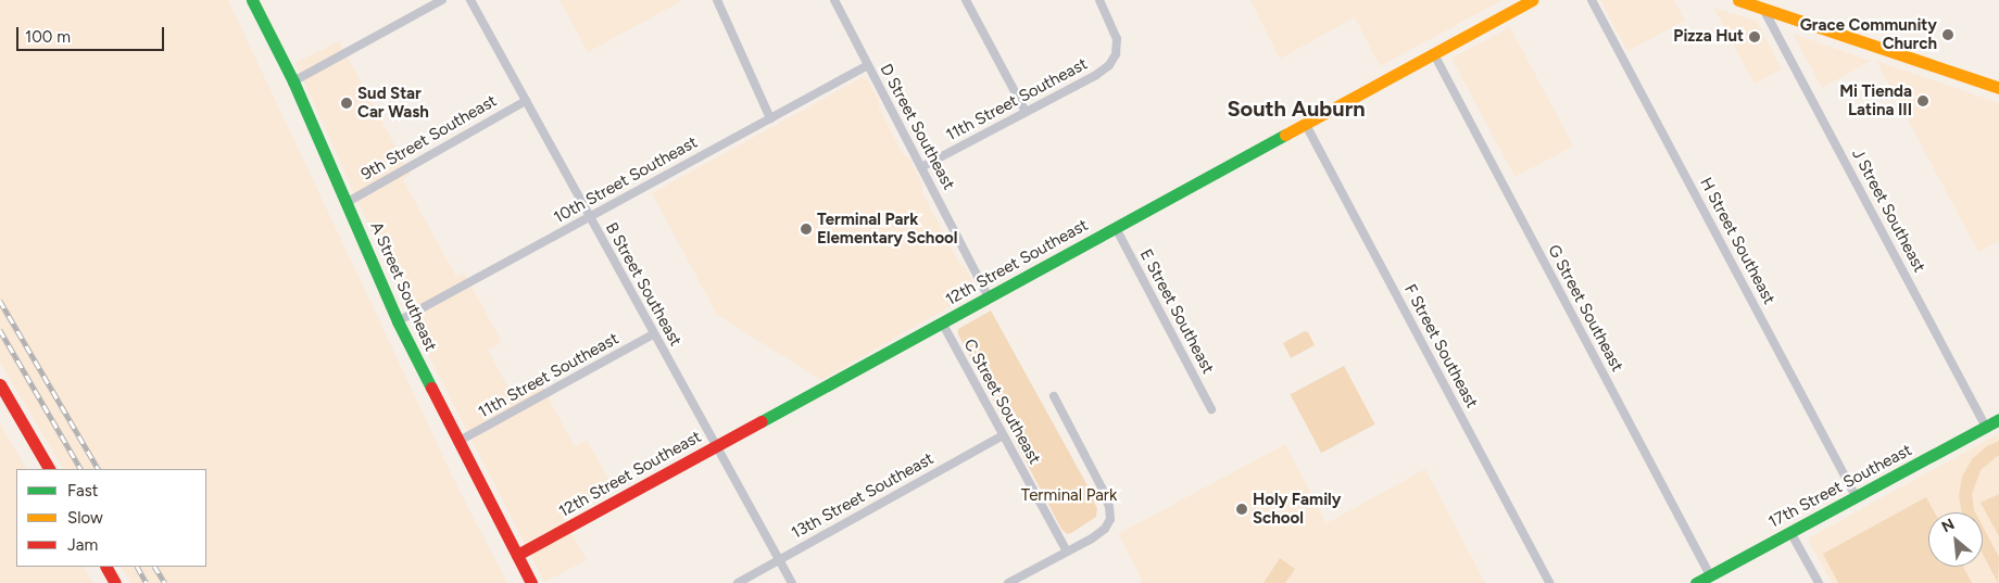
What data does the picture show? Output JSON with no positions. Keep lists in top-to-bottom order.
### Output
{
  "streets": {
    "street": [
      "11th Street Southeast",
      "D Street Southeast",
      "9th Street Southeast",
      "10th Street Southeast",
      "J Street Southeast",
      "H Street Southeast",
      "12th Street Southeast",
      "B Street Southeast",
      "A Street Southeast",
      "G Street Southeast",
      "E Street Southeast",
      "F Street Southeast",
      "C Street Southeast",
      "17th Street Southeast",
      "13th Street Southeast"
    ]
  },
  "crossings": [
    ["11th Street Southeast", "D Street Southeast"],
    ["11th Street Southeast", "B Street Southeast"],
    ["11th Street Southeast", "A Street Southeast"],
    ["D Street Southeast", "10th Street Southeast"],
    ["D Street Southeast", "12th Street Southeast"],
    ["9th Street Southeast", "B Street Southeast"],
    ["9th Street Southeast", "A Street Southeast"],
    ["10th Street Southeast", "B Street Southeast"],
    ["10th Street Southeast", "A Street Southeast"],
    ["J Street Southeast", "17th Street Southeast"],
    ["H Street Southeast", "17th Street Southeast"],
    ["12th Street Southeast", "B Street Southeast"],
    ["12th Street Southeast", "A Street Southeast"],
    ["12th Street Southeast", "G Street Southeast"],
    ["12th Street Southeast", "E Street Southeast"],
    ["12th Street Southeast", "F Street Southeast"],
    ["12th Street Southeast", "C Street Southeast"],
    ["B Street Southeast", "13th Street Southeast"],
    ["G Street Southeast", "17th Street Southeast"],
    ["C Street Southeast", "13th Street Southeast"]
  ],
  "districts": ["South Auburn"],
  "parks": ["Terminal Park"],
  "places": [
    "Grace Community Church",
    "Pizza Hut",
    "Mi Tienda Latina III",
    "Sud Star Car Wash",
    "Terminal Park Elementary School",
    "Holy Family School"
  ],
  "legend": ["Fast", "Slow", "Jam"],
  "scale_bar": "100 m",
  "north": "top left"
}
